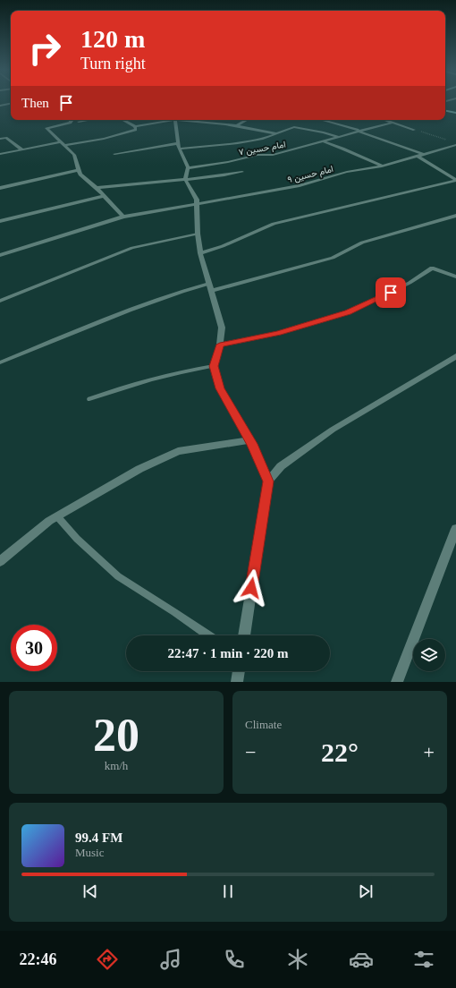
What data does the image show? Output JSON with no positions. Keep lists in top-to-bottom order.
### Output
{
  "streets": {
    "street": ["امام حسین ۷", "امام حسین ۹"]
  },
  "page": {
    "turn": ["120 m", "Turn right"],
    "then": "Then",
    "limit": "30",
    "trip": "22:47 · 1 min · 220 m",
    "tile": [
      ["20", "km/h"],
      "Climate"
    ],
    "heat": ["−", "22°", "+"],
    "song": ["99.4 FM", "Music"],
    "tabs": "22:46"
  }
}
